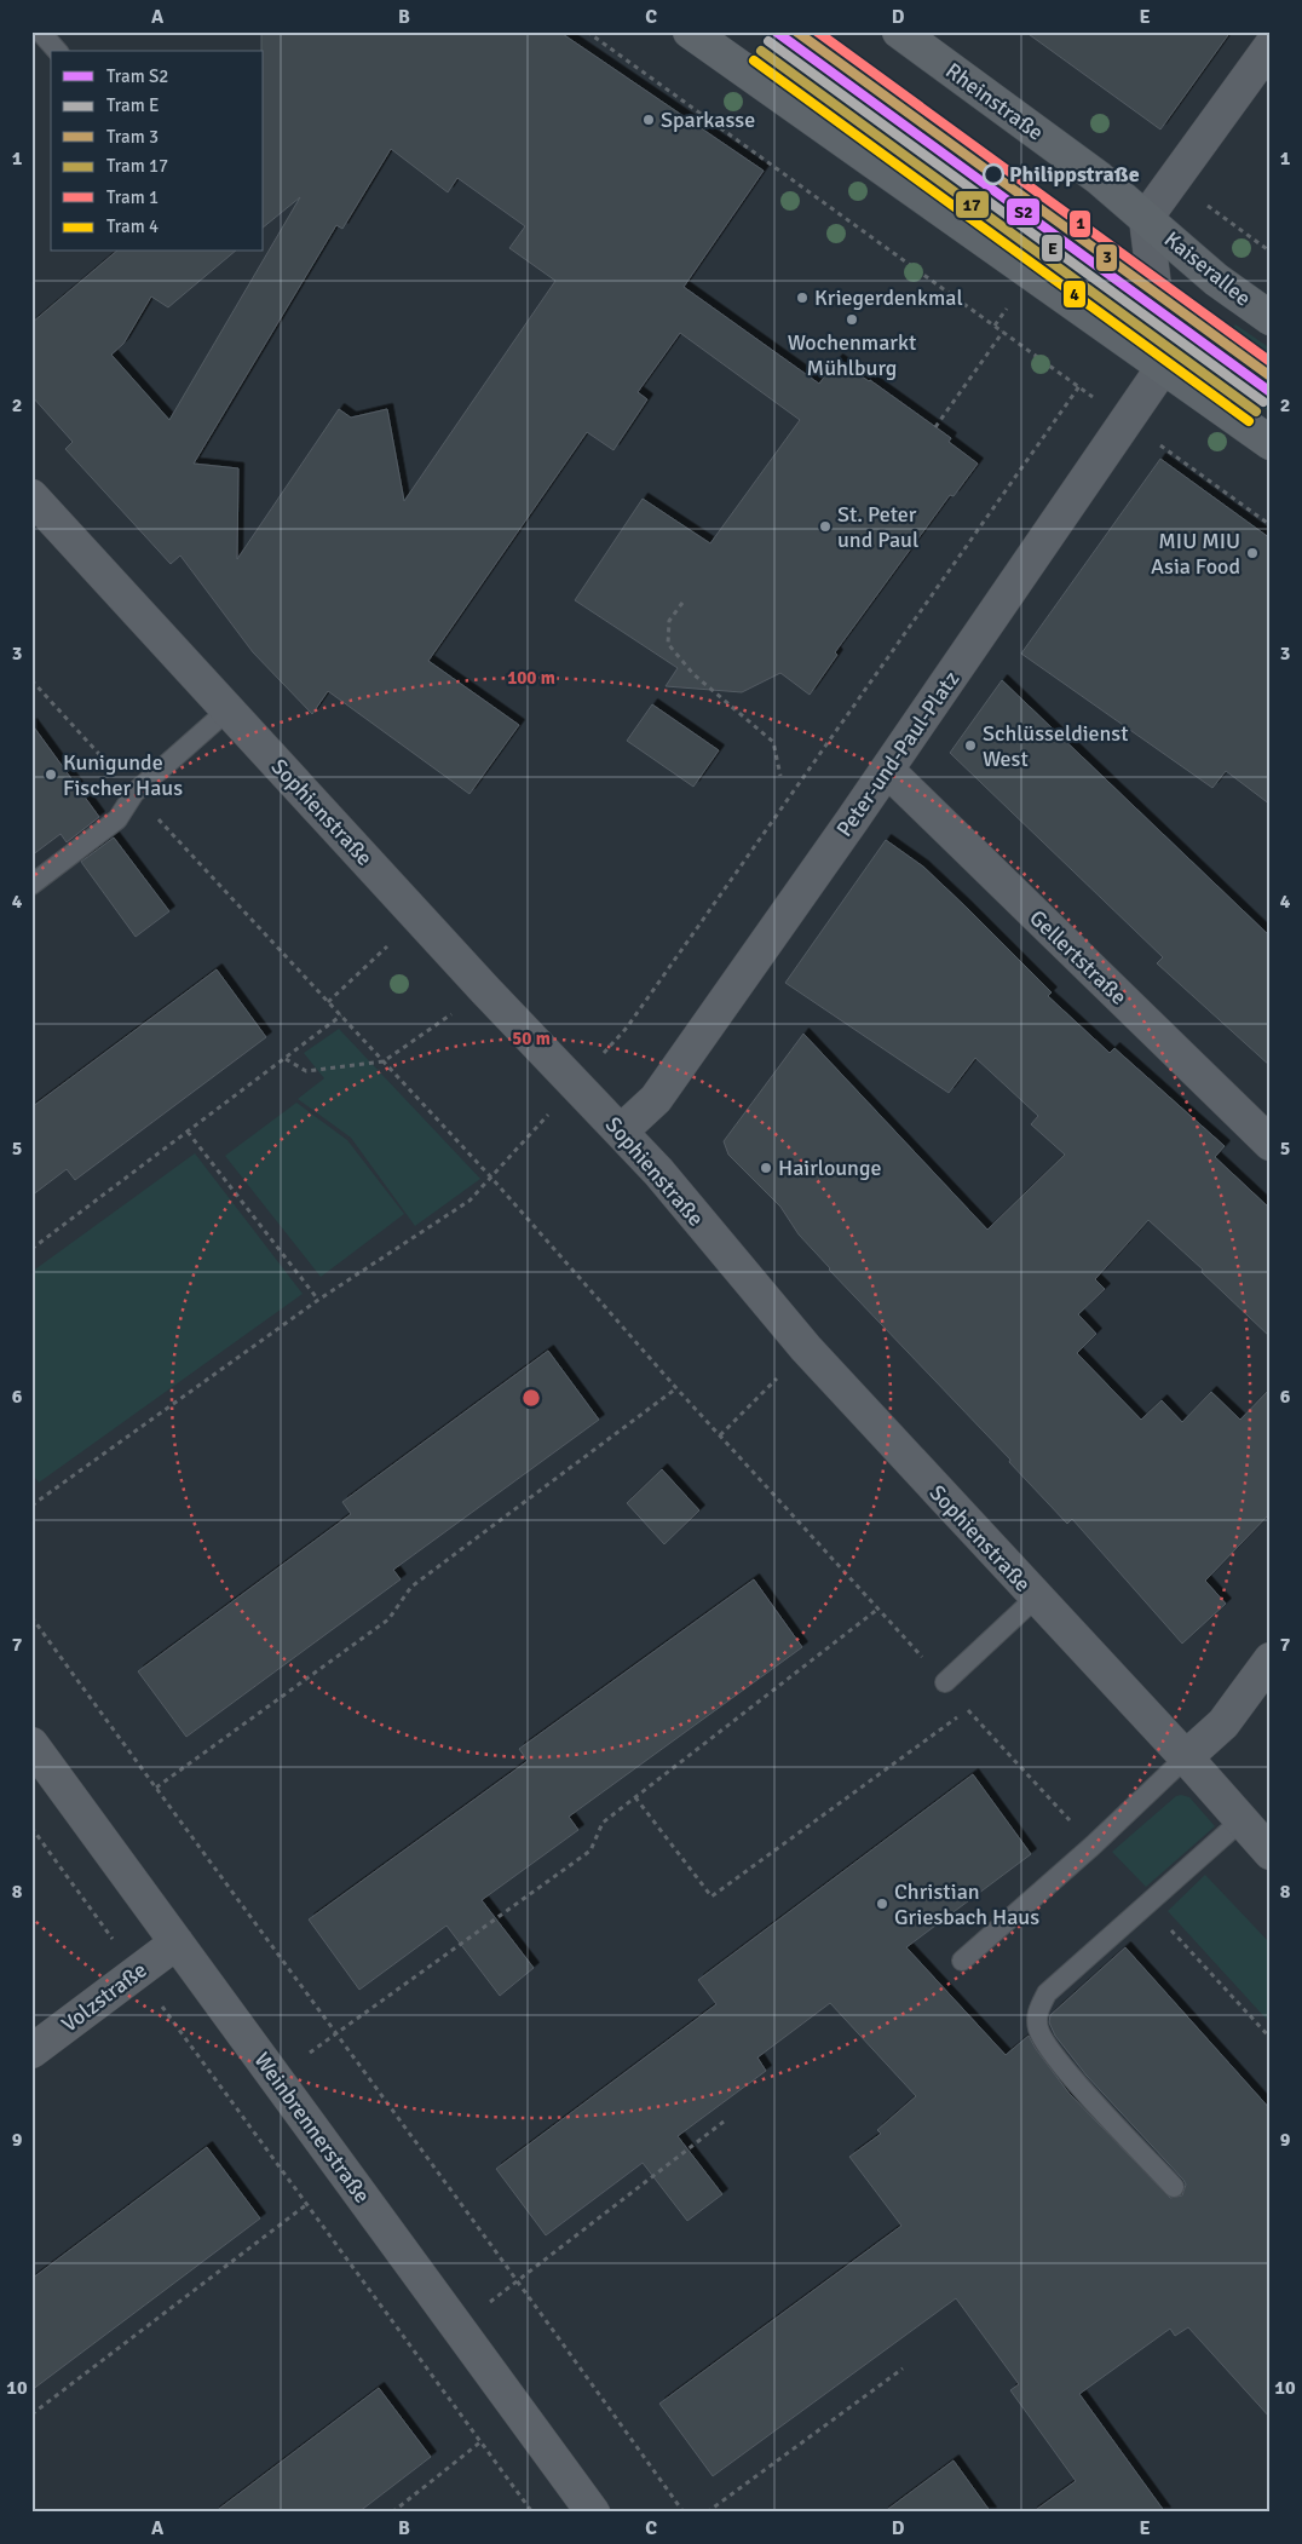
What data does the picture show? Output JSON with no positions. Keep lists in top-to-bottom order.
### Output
{
  "streets": {
    "main road": ["Rheinstraße", "Kaiserallee"],
    "street": [
      "Peter-und-Paul-Platz",
      "Sophienstraße",
      "Gellertstraße",
      "Volzstraße",
      "Weinbrennerstraße"
    ]
  },
  "crossings": [
    ["Rheinstraße", "Kaiserallee"],
    ["Peter-und-Paul-Platz", "Sophienstraße"],
    ["Peter-und-Paul-Platz", "Gellertstraße"],
    ["Volzstraße", "Weinbrennerstraße"]
  ],
  "places": [
    "Sparkasse",
    "Philippstraße",
    "Kriegerdenkmal",
    "Wochenmarkt Mühlburg",
    "St. Peter und Paul",
    "MIU MIU Asia Food",
    "Schlüsseldienst West",
    "Kunigunde Fischer Haus",
    "Hairlounge",
    "Christian Griesbach Haus"
  ],
  "lines": [
    "tram line S2",
    "tram line 3",
    "tram line 1",
    "tram line E",
    "tram line 17",
    "tram line 4"
  ],
  "legend": [
    "Tram S2",
    "Tram E",
    "Tram 3",
    "Tram 17",
    "Tram 1",
    "Tram 4"
  ],
  "grid": {
    "columns": [
      "A",
      "B",
      "C",
      "D",
      "E"
    ],
    "rows": [
      "1",
      "2",
      "3",
      "4",
      "5",
      "6",
      "7",
      "8",
      "9",
      "10"
    ]
  },
  "rings": ["100 m", "50 m"]
}
